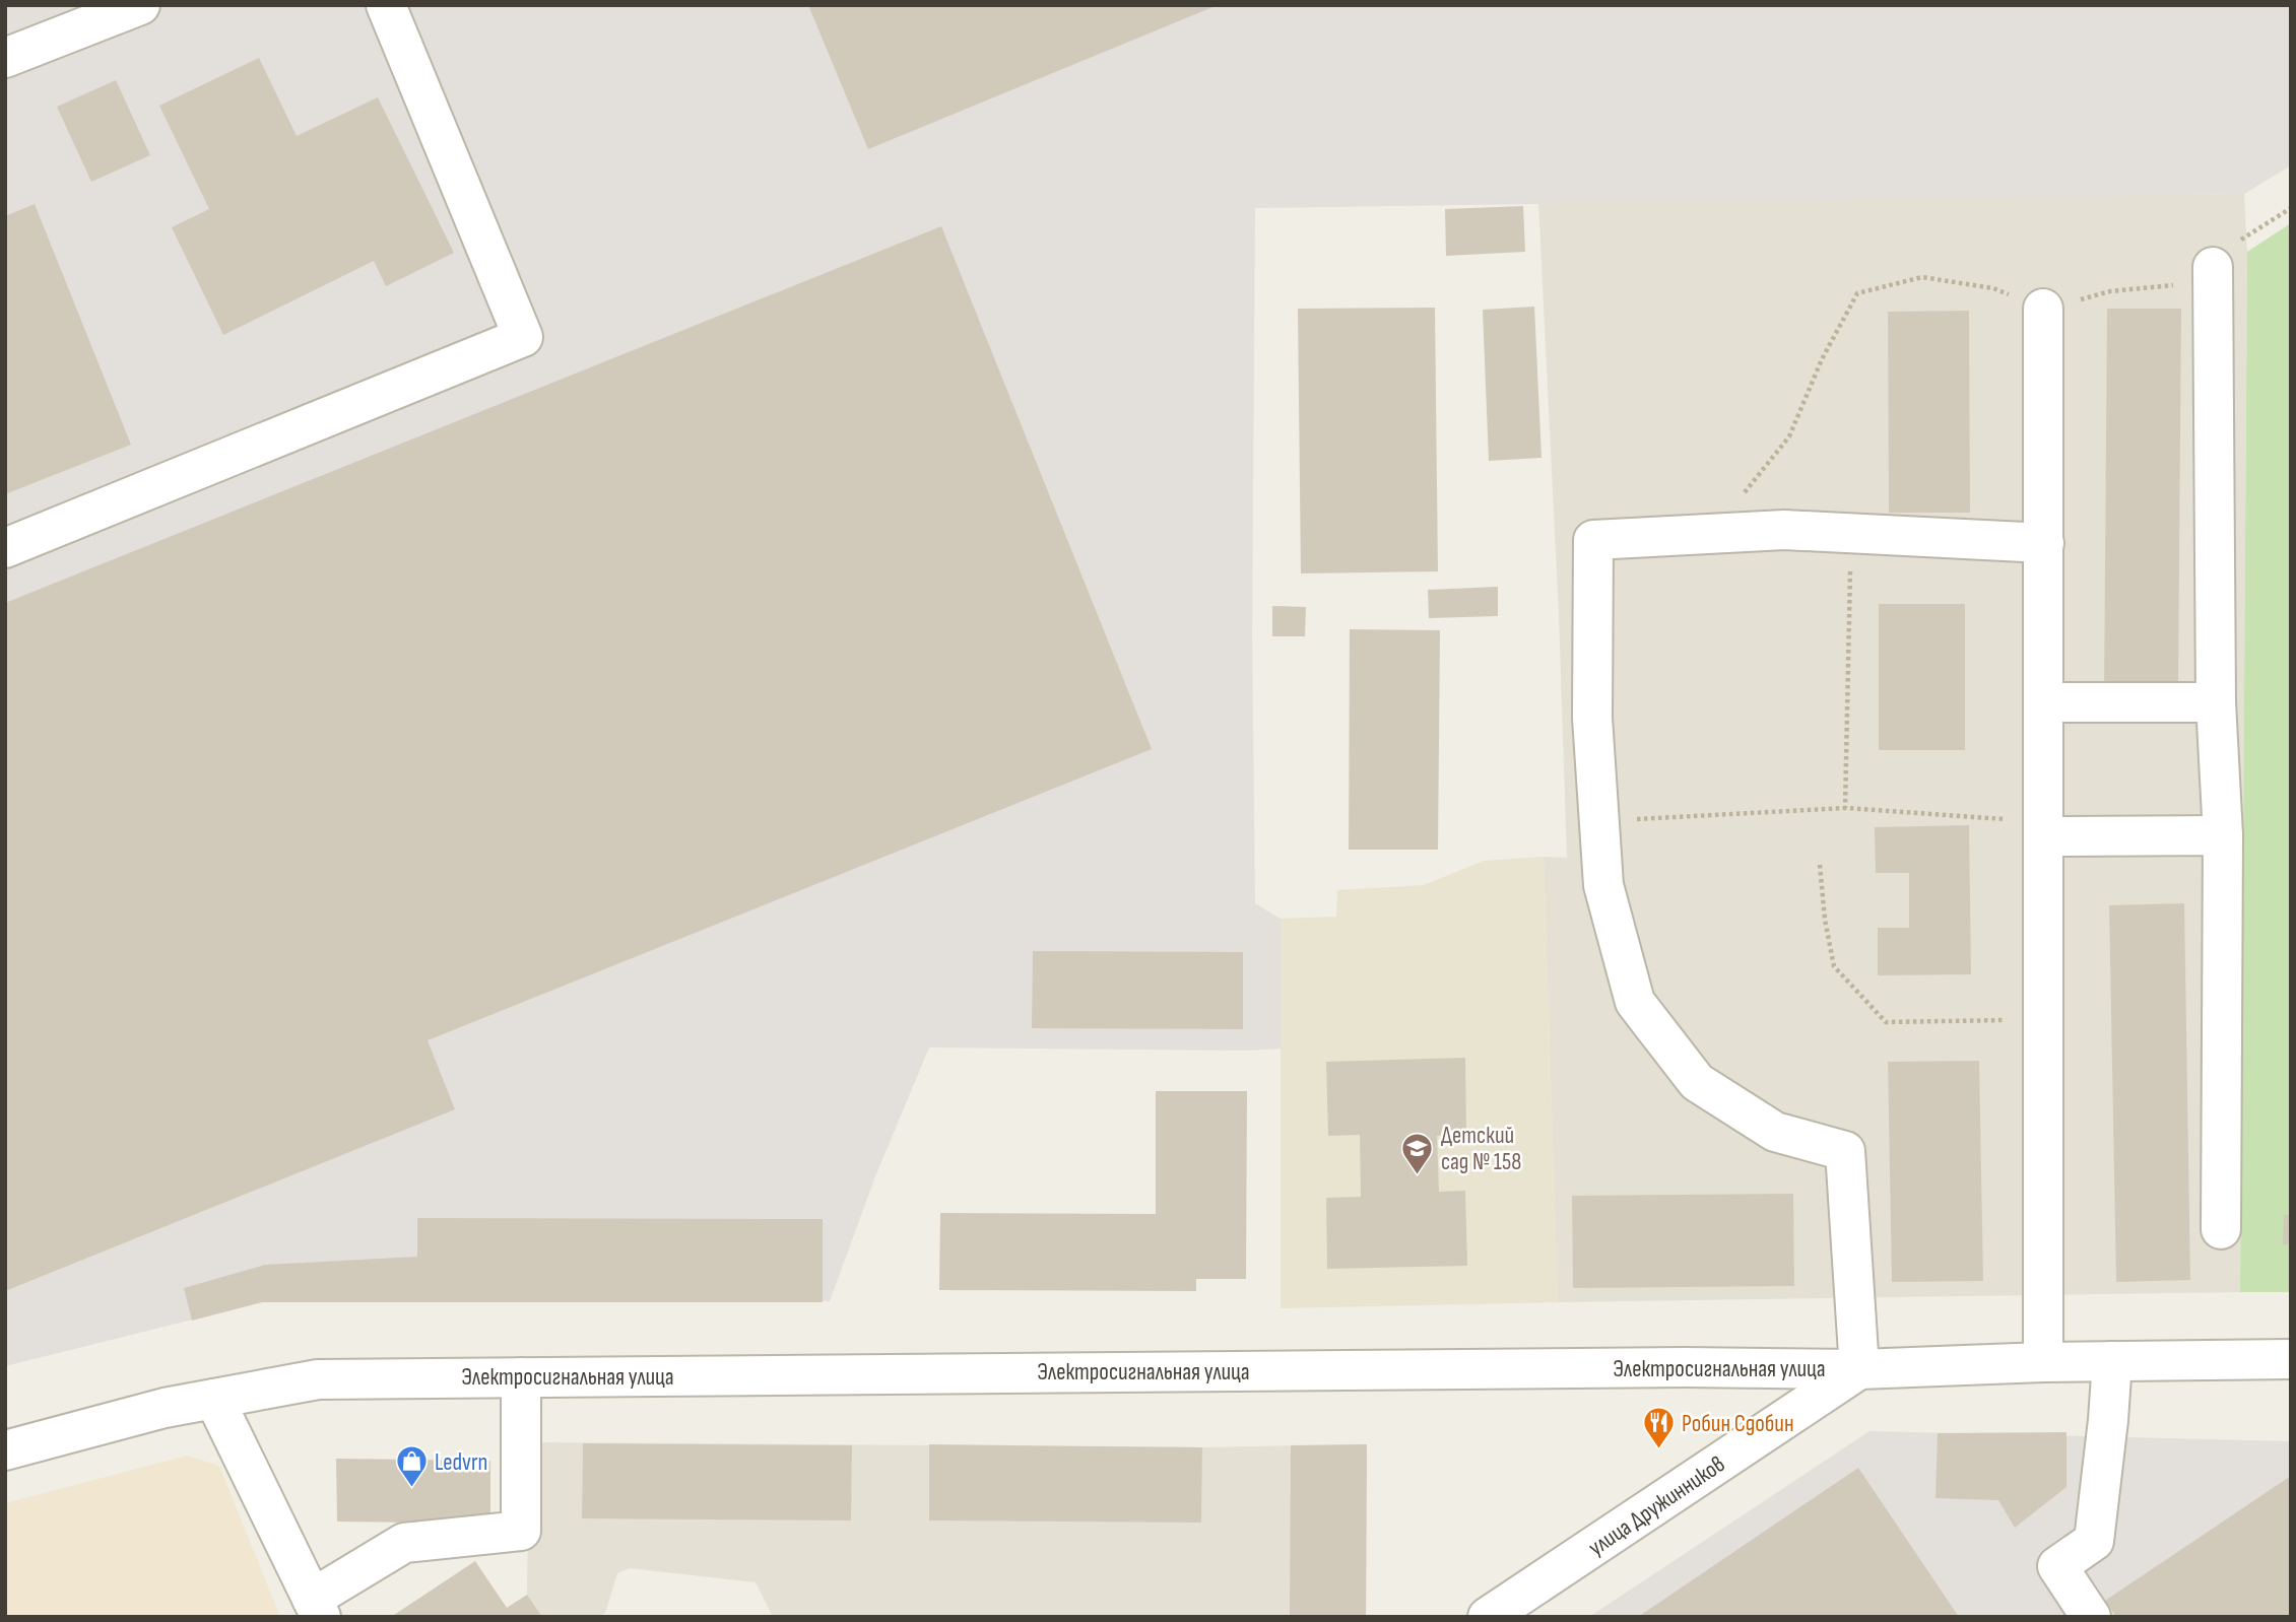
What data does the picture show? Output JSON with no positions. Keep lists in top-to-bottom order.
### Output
{
  "streets": {
    "street": ["Электросигнальная улица", "улица Дружинников"]
  },
  "crossings": [
    ["Электросигнальная улица", "улица Дружинников"]
  ],
  "places": {
    "school or university": ["Детский сад № 158"],
    "restaurant": ["Робин Сдобин"],
    "shop": ["Ledvrn"]
  }
}
